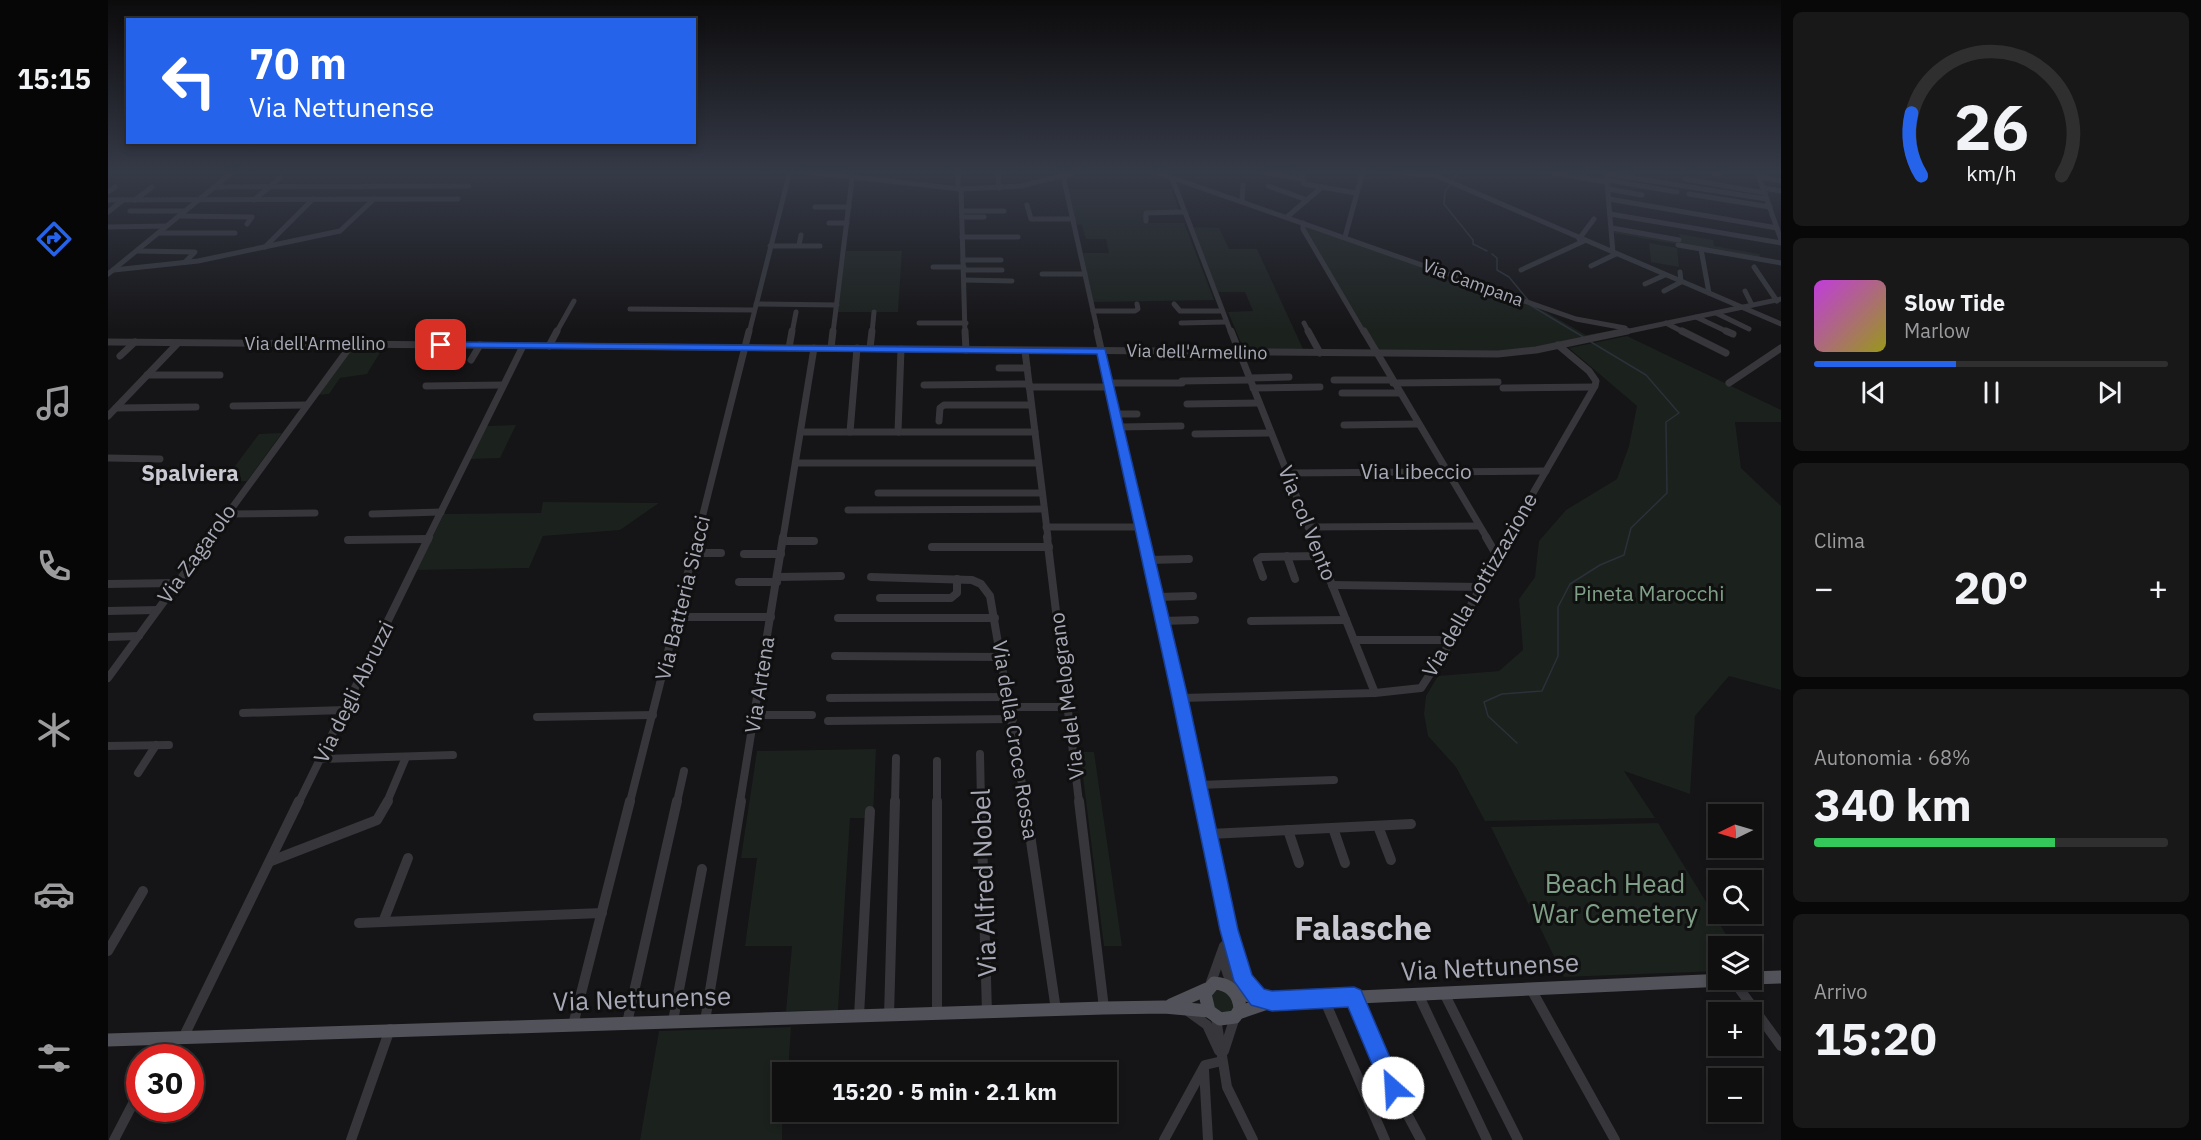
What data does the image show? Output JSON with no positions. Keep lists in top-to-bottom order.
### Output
{
  "streets": {
    "main road": ["Via Nettunense"],
    "street": [
      "Via Campana",
      "Via dell'Armellino",
      "Via Libeccio",
      "Via col Vento",
      "Via Zagarolo",
      "Via della Lottizzazione",
      "Via Batteria Siacci",
      "Via Artena",
      "Via degli Abruzzi",
      "Via del Melograno",
      "Via della Croce Rossa",
      "Via Alfred Nobel"
    ]
  },
  "crossings": [
    ["Via Campana", "Via dell'Armellino"],
    ["Via dell'Armellino", "Via col Vento"],
    ["Via dell'Armellino", "Via Zagarolo"],
    ["Via dell'Armellino", "Via Batteria Siacci"],
    ["Via dell'Armellino", "Via Artena"],
    ["Via dell'Armellino", "Via degli Abruzzi"],
    ["Via dell'Armellino", "Via del Melograno"],
    ["Via Libeccio", "Via col Vento"],
    ["Via Libeccio", "Via della Lottizzazione"],
    ["Via col Vento", "Via della Lottizzazione"],
    ["Via Batteria Siacci", "Via Nettunense"],
    ["Via Artena", "Via Nettunense"],
    ["Via degli Abruzzi", "Via Nettunense"],
    ["Via del Melograno", "Via Nettunense"],
    ["Via della Croce Rossa", "Via Nettunense"],
    ["Via Alfred Nobel", "Via Nettunense"]
  ],
  "districts": ["Spalviera", "Falasche"],
  "parks": ["Pineta Marocchi", "Beach Head War Cemetery"],
  "north": "left",
  "page": {
    "tabs": "15:15",
    "turn": ["70 m", "Via Nettunense"],
    "song": ["Slow Tide", "Marlow"],
    "tile": [
      "Clima",
      ["Autonomia · 68%", "340 km"],
      ["Arrivo", "15:20"]
    ],
    "heat": ["−", "20°", "+"],
    "map_buttons": ["+", "−"],
    "limit": "30",
    "trip": "15:20 · 5 min · 2.1 km",
    "gauge": ["26", "km/h"]
  }
}
